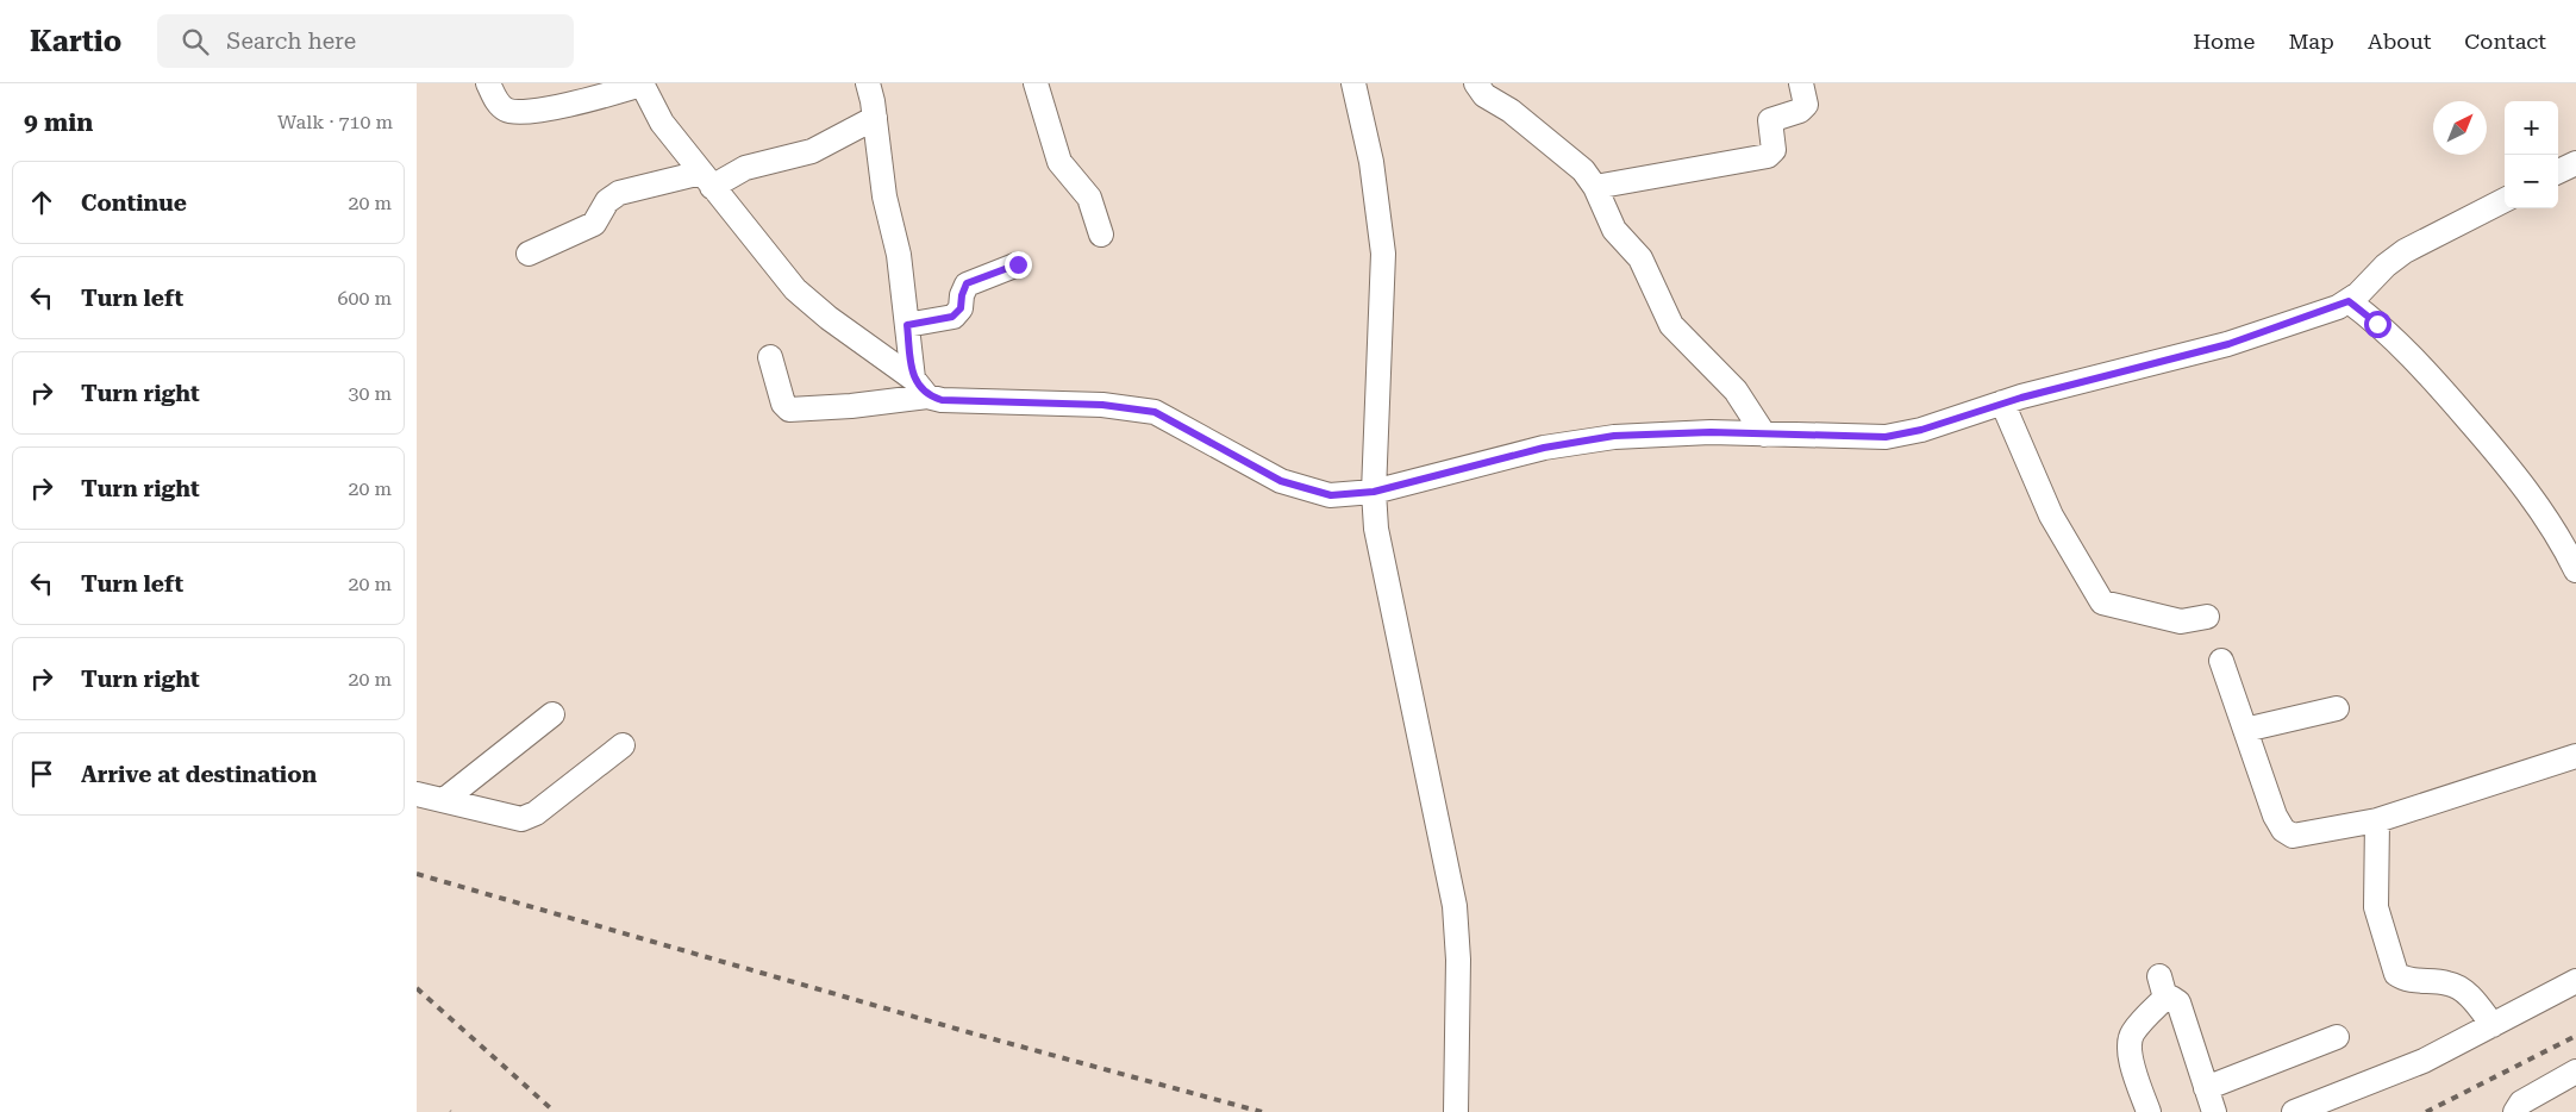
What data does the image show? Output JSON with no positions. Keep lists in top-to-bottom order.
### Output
{
  "north": "top right",
  "page": {
    "header": "Kartio",
    "search": "Search here",
    "nav": [
      "Home",
      "Map",
      "About",
      "Contact"
    ],
    "heading": ["9 min", "Walk · 710 m"],
    "map_buttons": ["+", "−"],
    "list": [
      ["Continue", "20 m"],
      ["Turn left", "600 m"],
      ["Turn right", "30 m"],
      ["Turn right", "20 m"],
      ["Turn left", "20 m"],
      ["Turn right", "20 m"],
      "Arrive at destination"
    ]
  }
}
